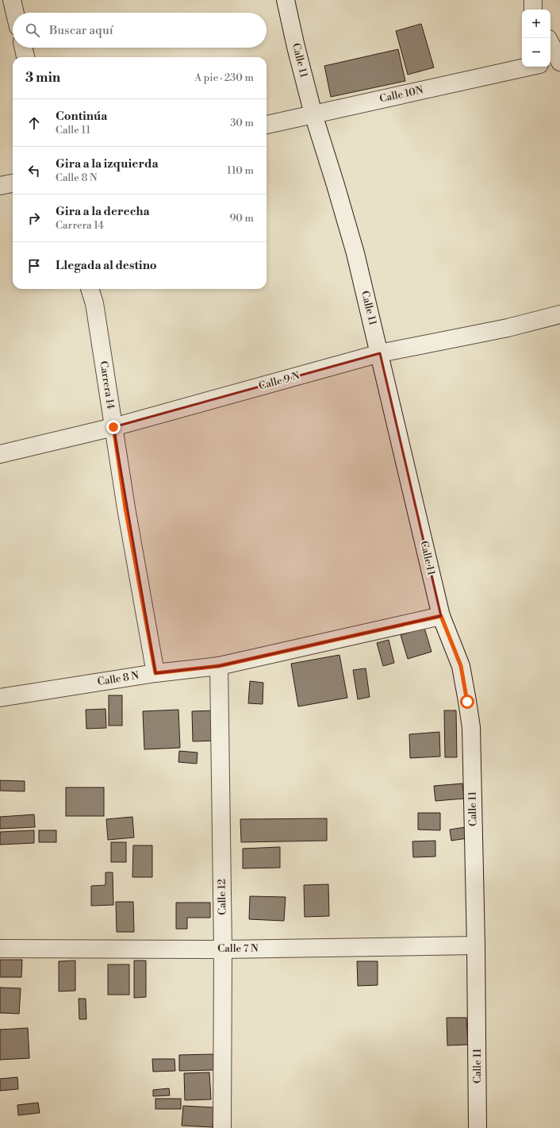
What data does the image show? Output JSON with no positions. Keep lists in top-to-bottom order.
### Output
{
  "streets": {
    "street": [
      "Calle 11",
      "Calle 10N",
      "Calle 9 N",
      "Carrera 14",
      "Calle 8 N",
      "Calle 12",
      "Calle 7 N"
    ]
  },
  "crossings": [
    ["Calle 11", "Calle 10N"],
    ["Calle 11", "Calle 9 N"],
    ["Calle 11", "Calle 8 N"],
    ["Calle 11", "Calle 7 N"],
    ["Calle 9 N", "Carrera 14"],
    ["Carrera 14", "Calle 8 N"],
    ["Calle 8 N", "Calle 12"],
    ["Calle 12", "Calle 7 N"]
  ],
  "page": {
    "map_buttons": ["+", "−"],
    "search": "Buscar aquí",
    "heading": ["3 min", "A pie · 230 m"],
    "list": [
      ["Continúa", "Calle 11", "30 m"],
      ["Gira a la izquierda", "Calle 8 N", "110 m"],
      ["Gira a la derecha", "Carrera 14", "90 m"],
      "Llegada al destino"
    ]
  }
}
